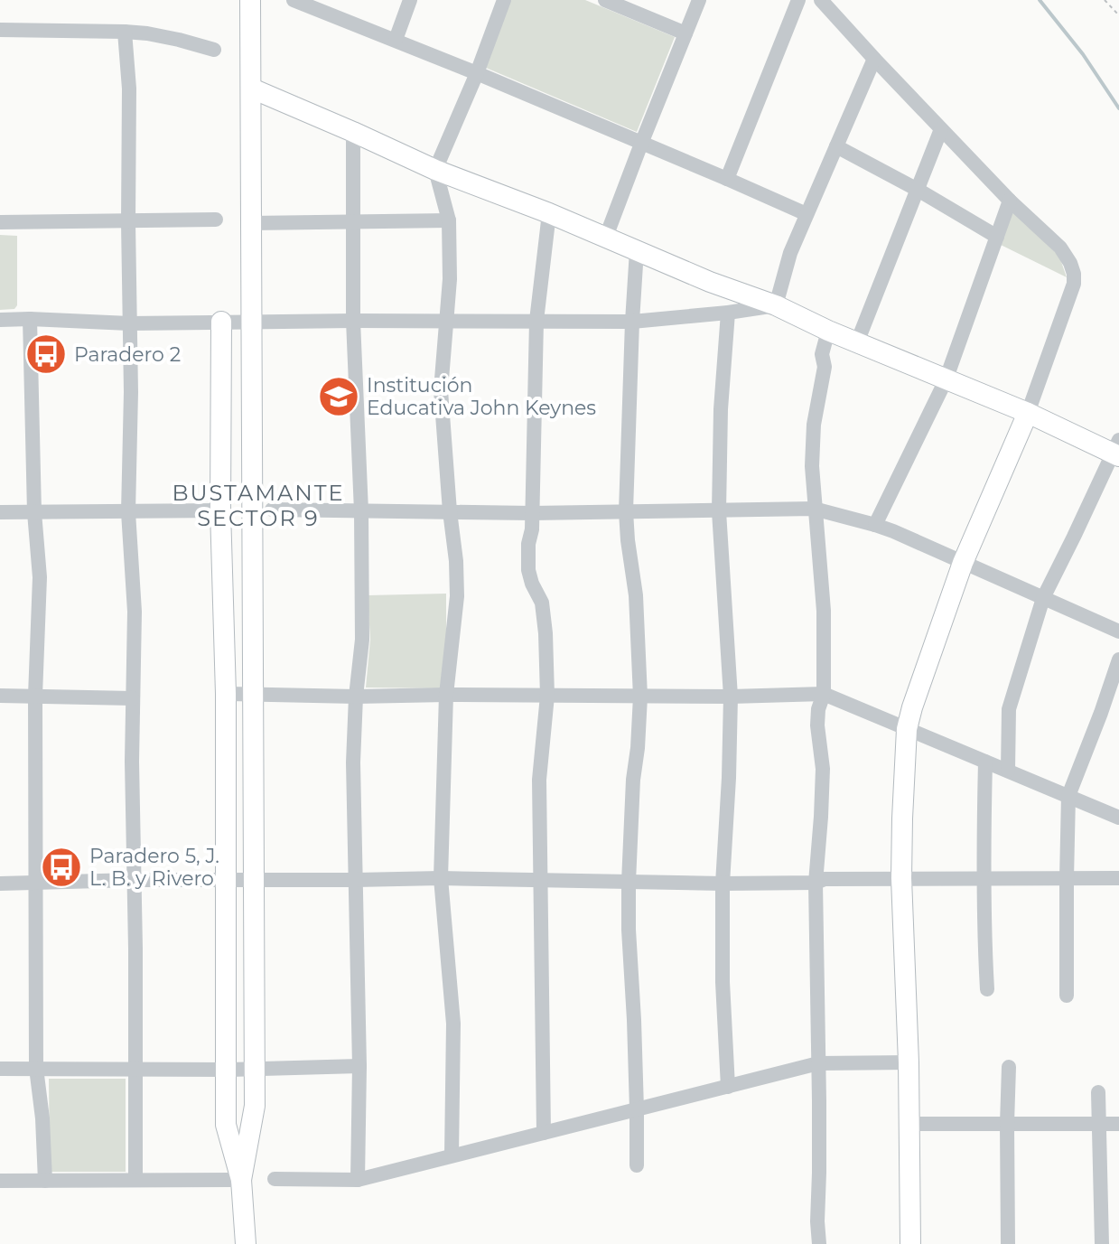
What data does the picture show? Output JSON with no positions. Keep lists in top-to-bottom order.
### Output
{
  "districts": ["BUSTAMANTE SECTOR 9"],
  "places": {
    "bus stop": ["Paradero 2", "Paradero 5, J. L. B. y Rivero"],
    "school or university": ["Institución Educativa John Keynes"]
  }
}
